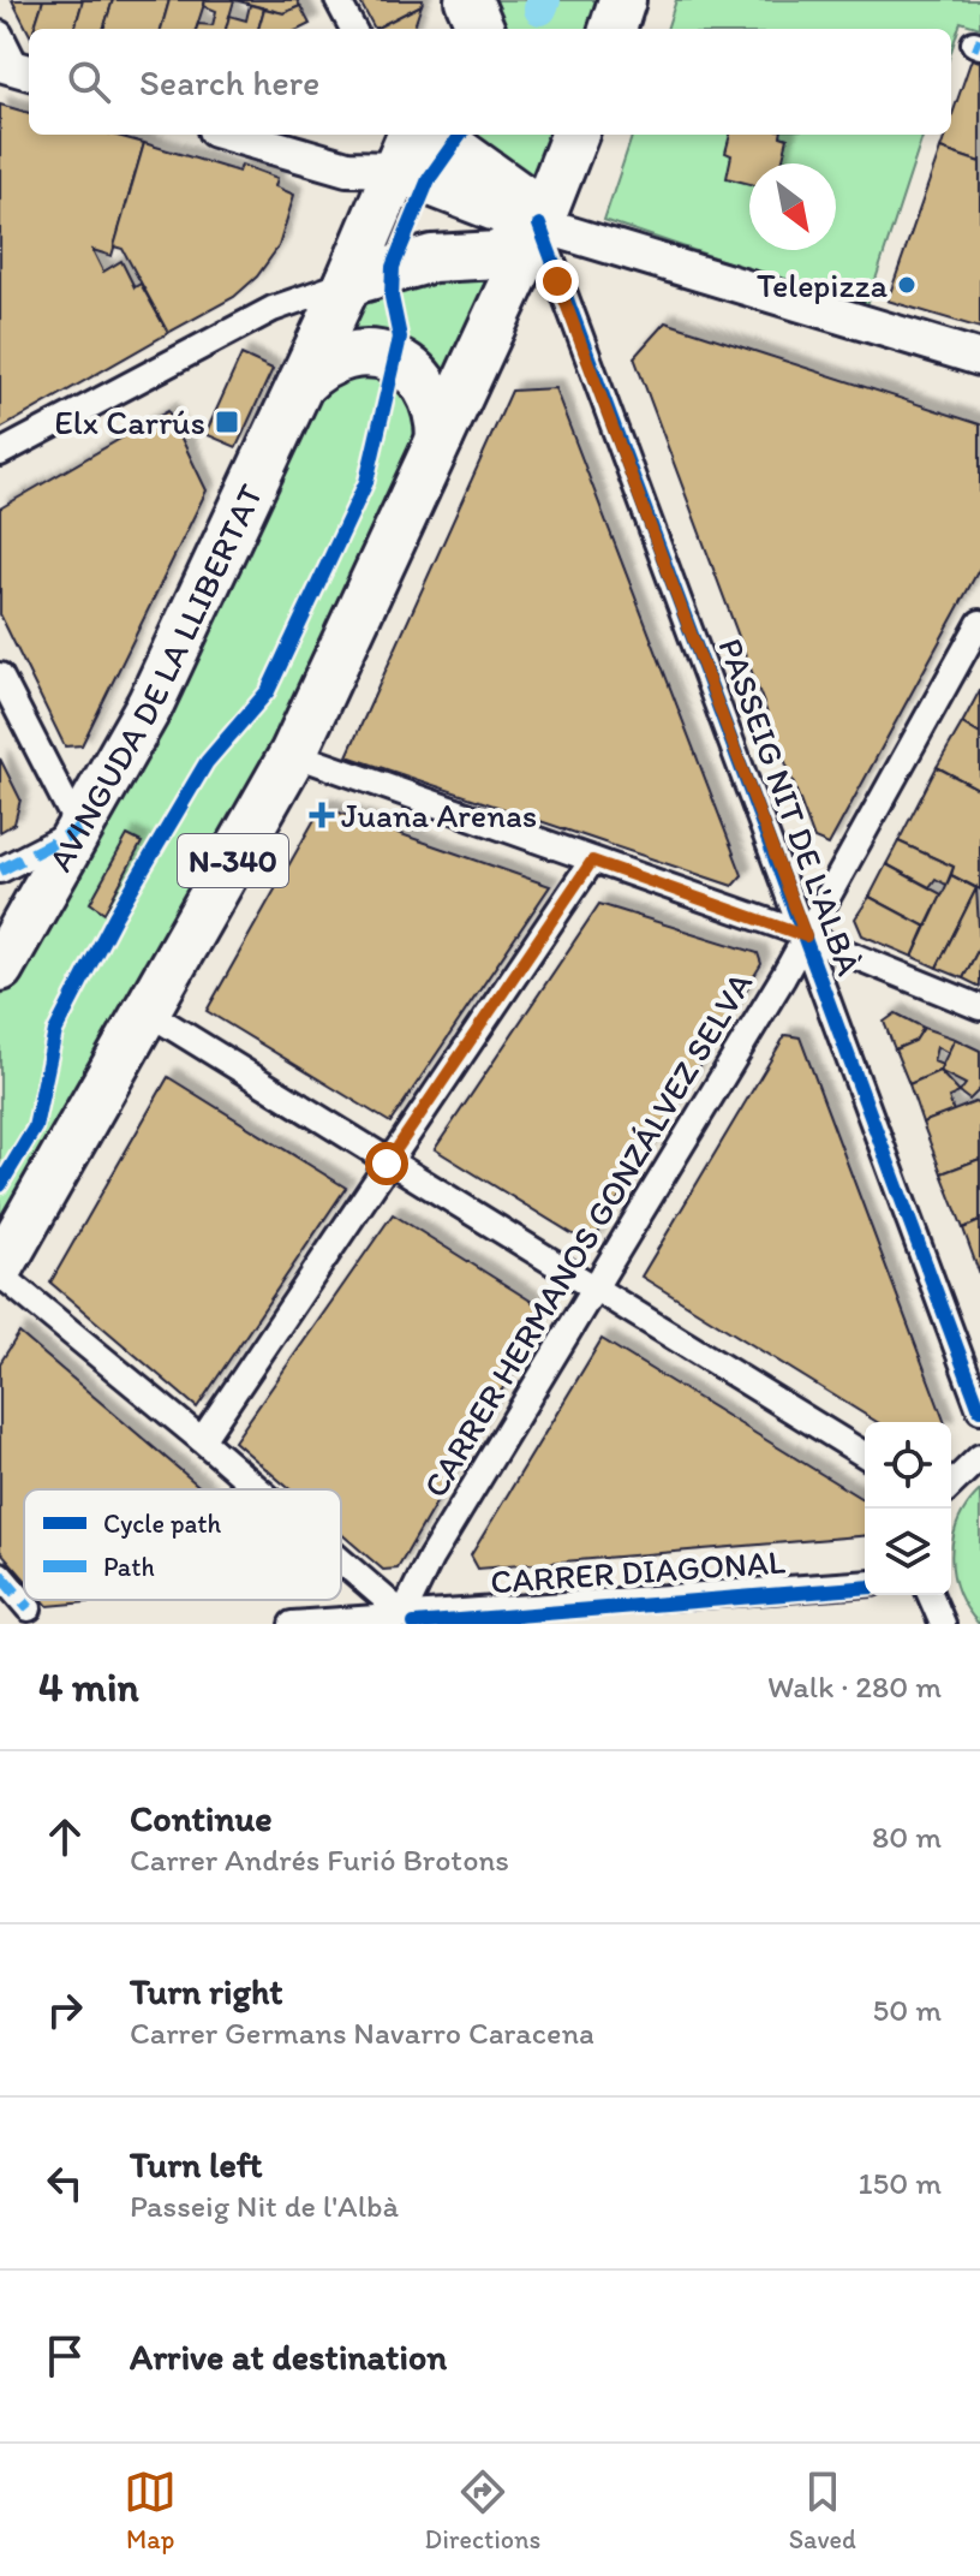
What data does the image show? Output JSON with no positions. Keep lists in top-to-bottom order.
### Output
{
  "streets": {
    "highway": ["AVINGUDA DE LA LLIBERTAT", "N-340"],
    "street": ["PASSEIG NIT DE L'ALBÀ", "CARRER HERMANOS GONZÁLVEZ SELVA", "CARRER DIAGONAL"]
  },
  "crossings": [
    ["PASSEIG NIT DE L'ALBÀ", "N-340"],
    ["PASSEIG NIT DE L'ALBÀ", "CARRER HERMANOS GONZÁLVEZ SELVA"],
    ["CARRER HERMANOS GONZÁLVEZ SELVA", "CARRER DIAGONAL"]
  ],
  "places": {
    "other": ["Telepizza"],
    "transit": ["Elx Carrús"],
    "health": ["Juana Arenas"]
  },
  "legend": ["Cycle path", "Path"],
  "north": "bottom right",
  "page": {
    "search": "Search here",
    "heading": ["4 min", "Walk · 280 m"],
    "list": [
      ["Continue", "Carrer Andrés Furió Brotons", "80 m"],
      ["Turn right", "Carrer Germans Navarro Caracena", "50 m"],
      ["Turn left", "Passeig Nit de l'Albà", "150 m"],
      "Arrive at destination"
    ],
    "nav": ["Map", "Directions", "Saved"]
  }
}
